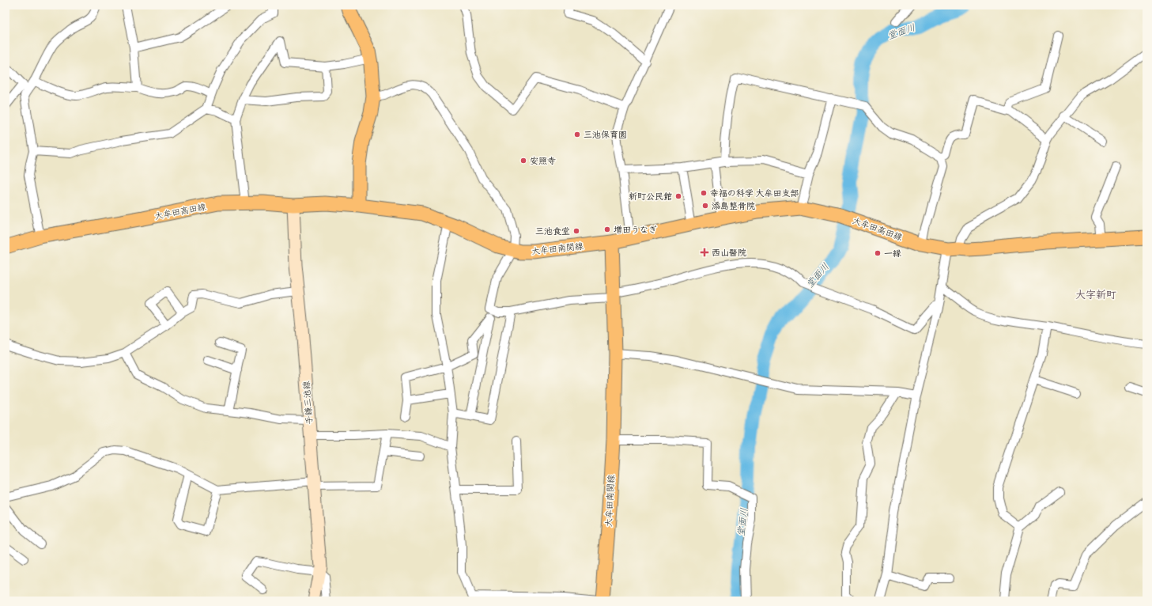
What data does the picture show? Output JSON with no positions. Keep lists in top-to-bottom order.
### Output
{
  "streets": {
    "main road": ["大牟田高田線", "大牟田南関線", "手鎌三池線"]
  },
  "crossings": [
    ["大牟田高田線", "大牟田南関線"],
    ["大牟田高田線", "手鎌三池線"]
  ],
  "districts": ["大字新町"],
  "water": ["堂面川"],
  "places": {
    "other": [
      "三池保育園",
      "安照寺",
      "幸福の科学 大牟田支部",
      "新町公民館",
      "添島整骨院",
      "増田うなぎ",
      "三池食堂",
      "一縁"
    ],
    "health": ["西山醫院"]
  }
}
